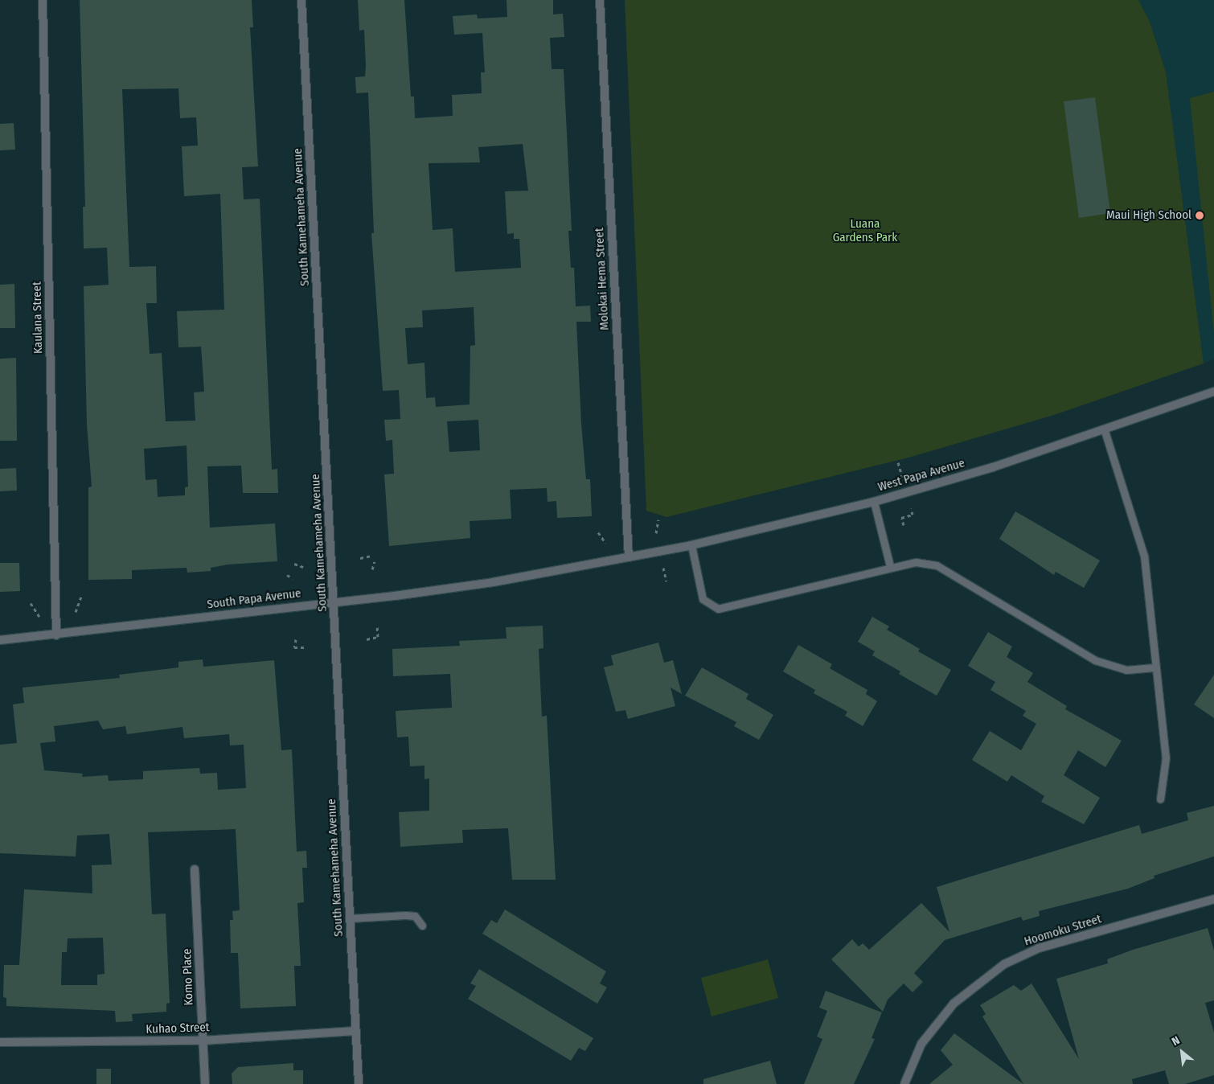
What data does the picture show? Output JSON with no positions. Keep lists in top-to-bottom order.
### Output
{
  "streets": {
    "street": [
      "South Kamehameha Avenue",
      "Molokai Hema Street",
      "Kaulana Street",
      "West Papa Avenue",
      "South Papa Avenue",
      "Hoomoku Street",
      "Komo Place",
      "Kuhao Street"
    ]
  },
  "crossings": [
    ["South Kamehameha Avenue", "South Papa Avenue"],
    ["South Kamehameha Avenue", "Kuhao Street"],
    ["Molokai Hema Street", "West Papa Avenue"],
    ["Molokai Hema Street", "South Papa Avenue"],
    ["Kaulana Street", "South Papa Avenue"],
    ["West Papa Avenue", "South Papa Avenue"],
    ["Komo Place", "Kuhao Street"]
  ],
  "parks": ["Luana Gardens Park"],
  "places": ["Maui High School"],
  "north": "top left"
}
